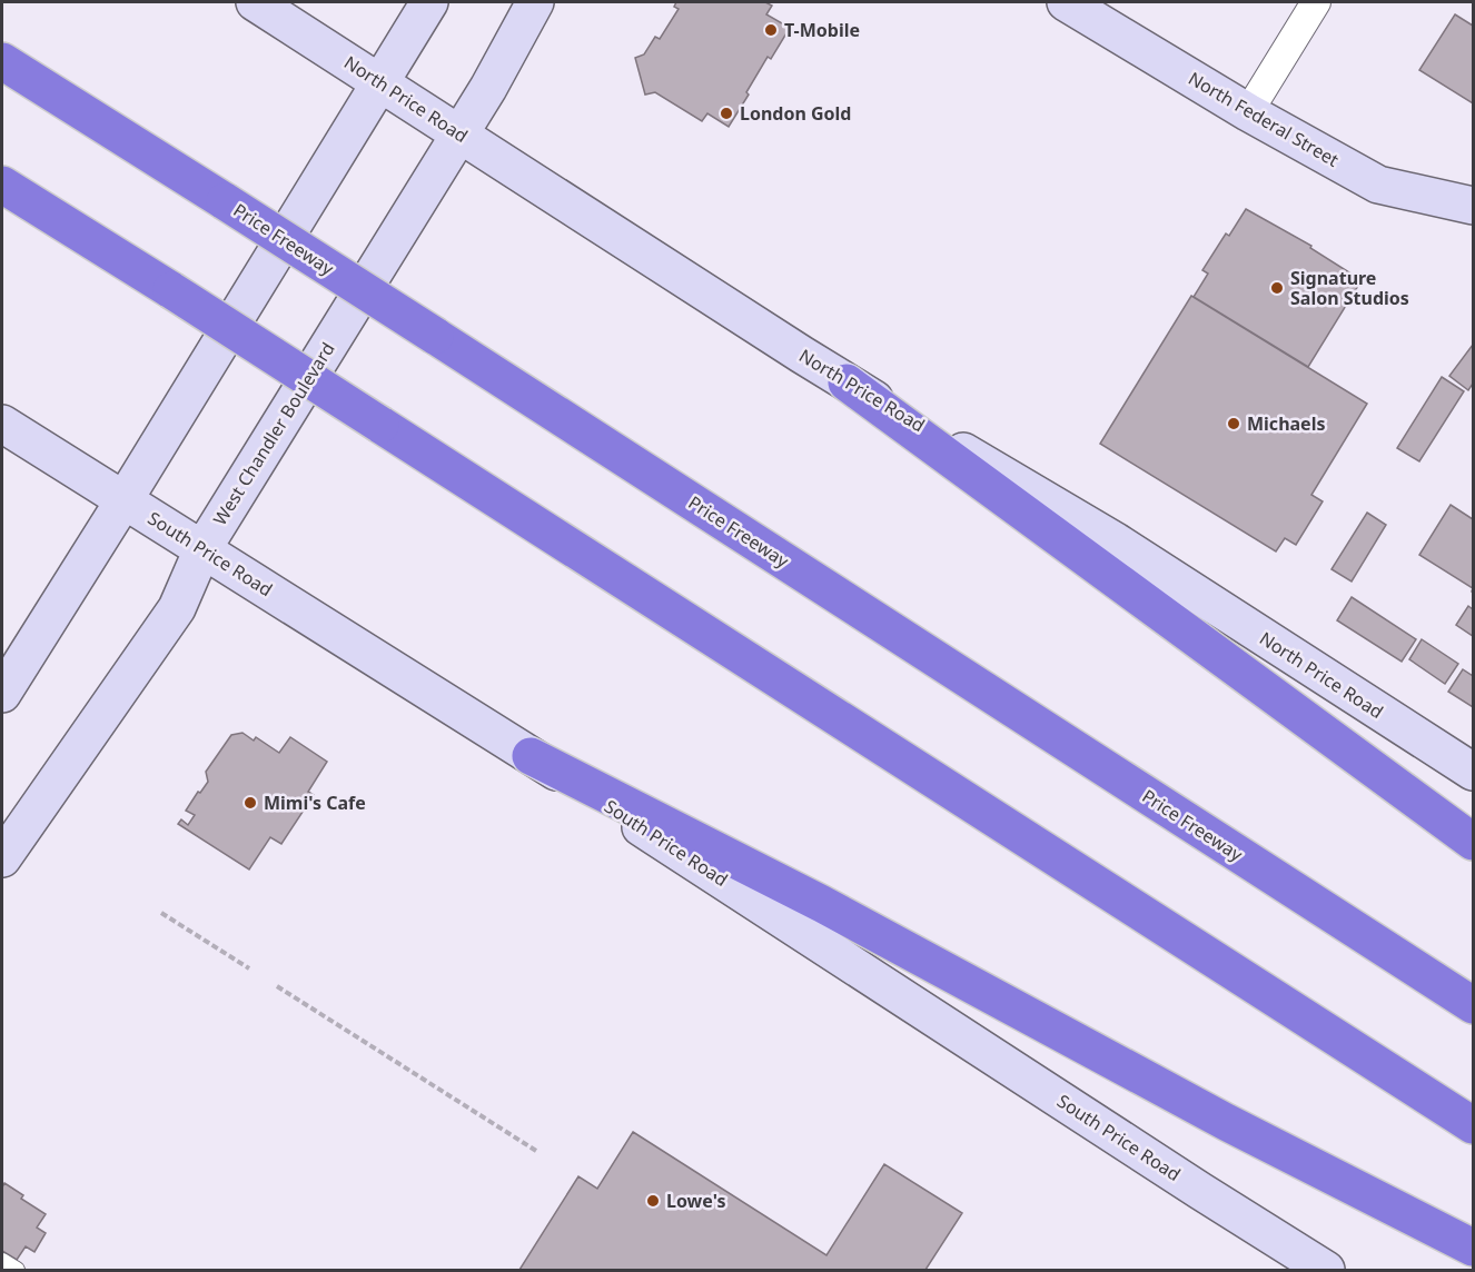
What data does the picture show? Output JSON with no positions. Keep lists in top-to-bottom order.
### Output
{
  "streets": {
    "highway": ["Price Freeway"],
    "main road": [
      "North Price Road",
      "North Federal Street",
      "West Chandler Boulevard",
      "South Price Road"
    ]
  },
  "crossings": [
    ["North Price Road", "West Chandler Boulevard"],
    ["West Chandler Boulevard", "South Price Road"]
  ],
  "places": [
    "T-Mobile",
    "London Gold",
    "Signature Salon Studios",
    "Michaels",
    "Mimi's Cafe",
    "Lowe's"
  ]
}
